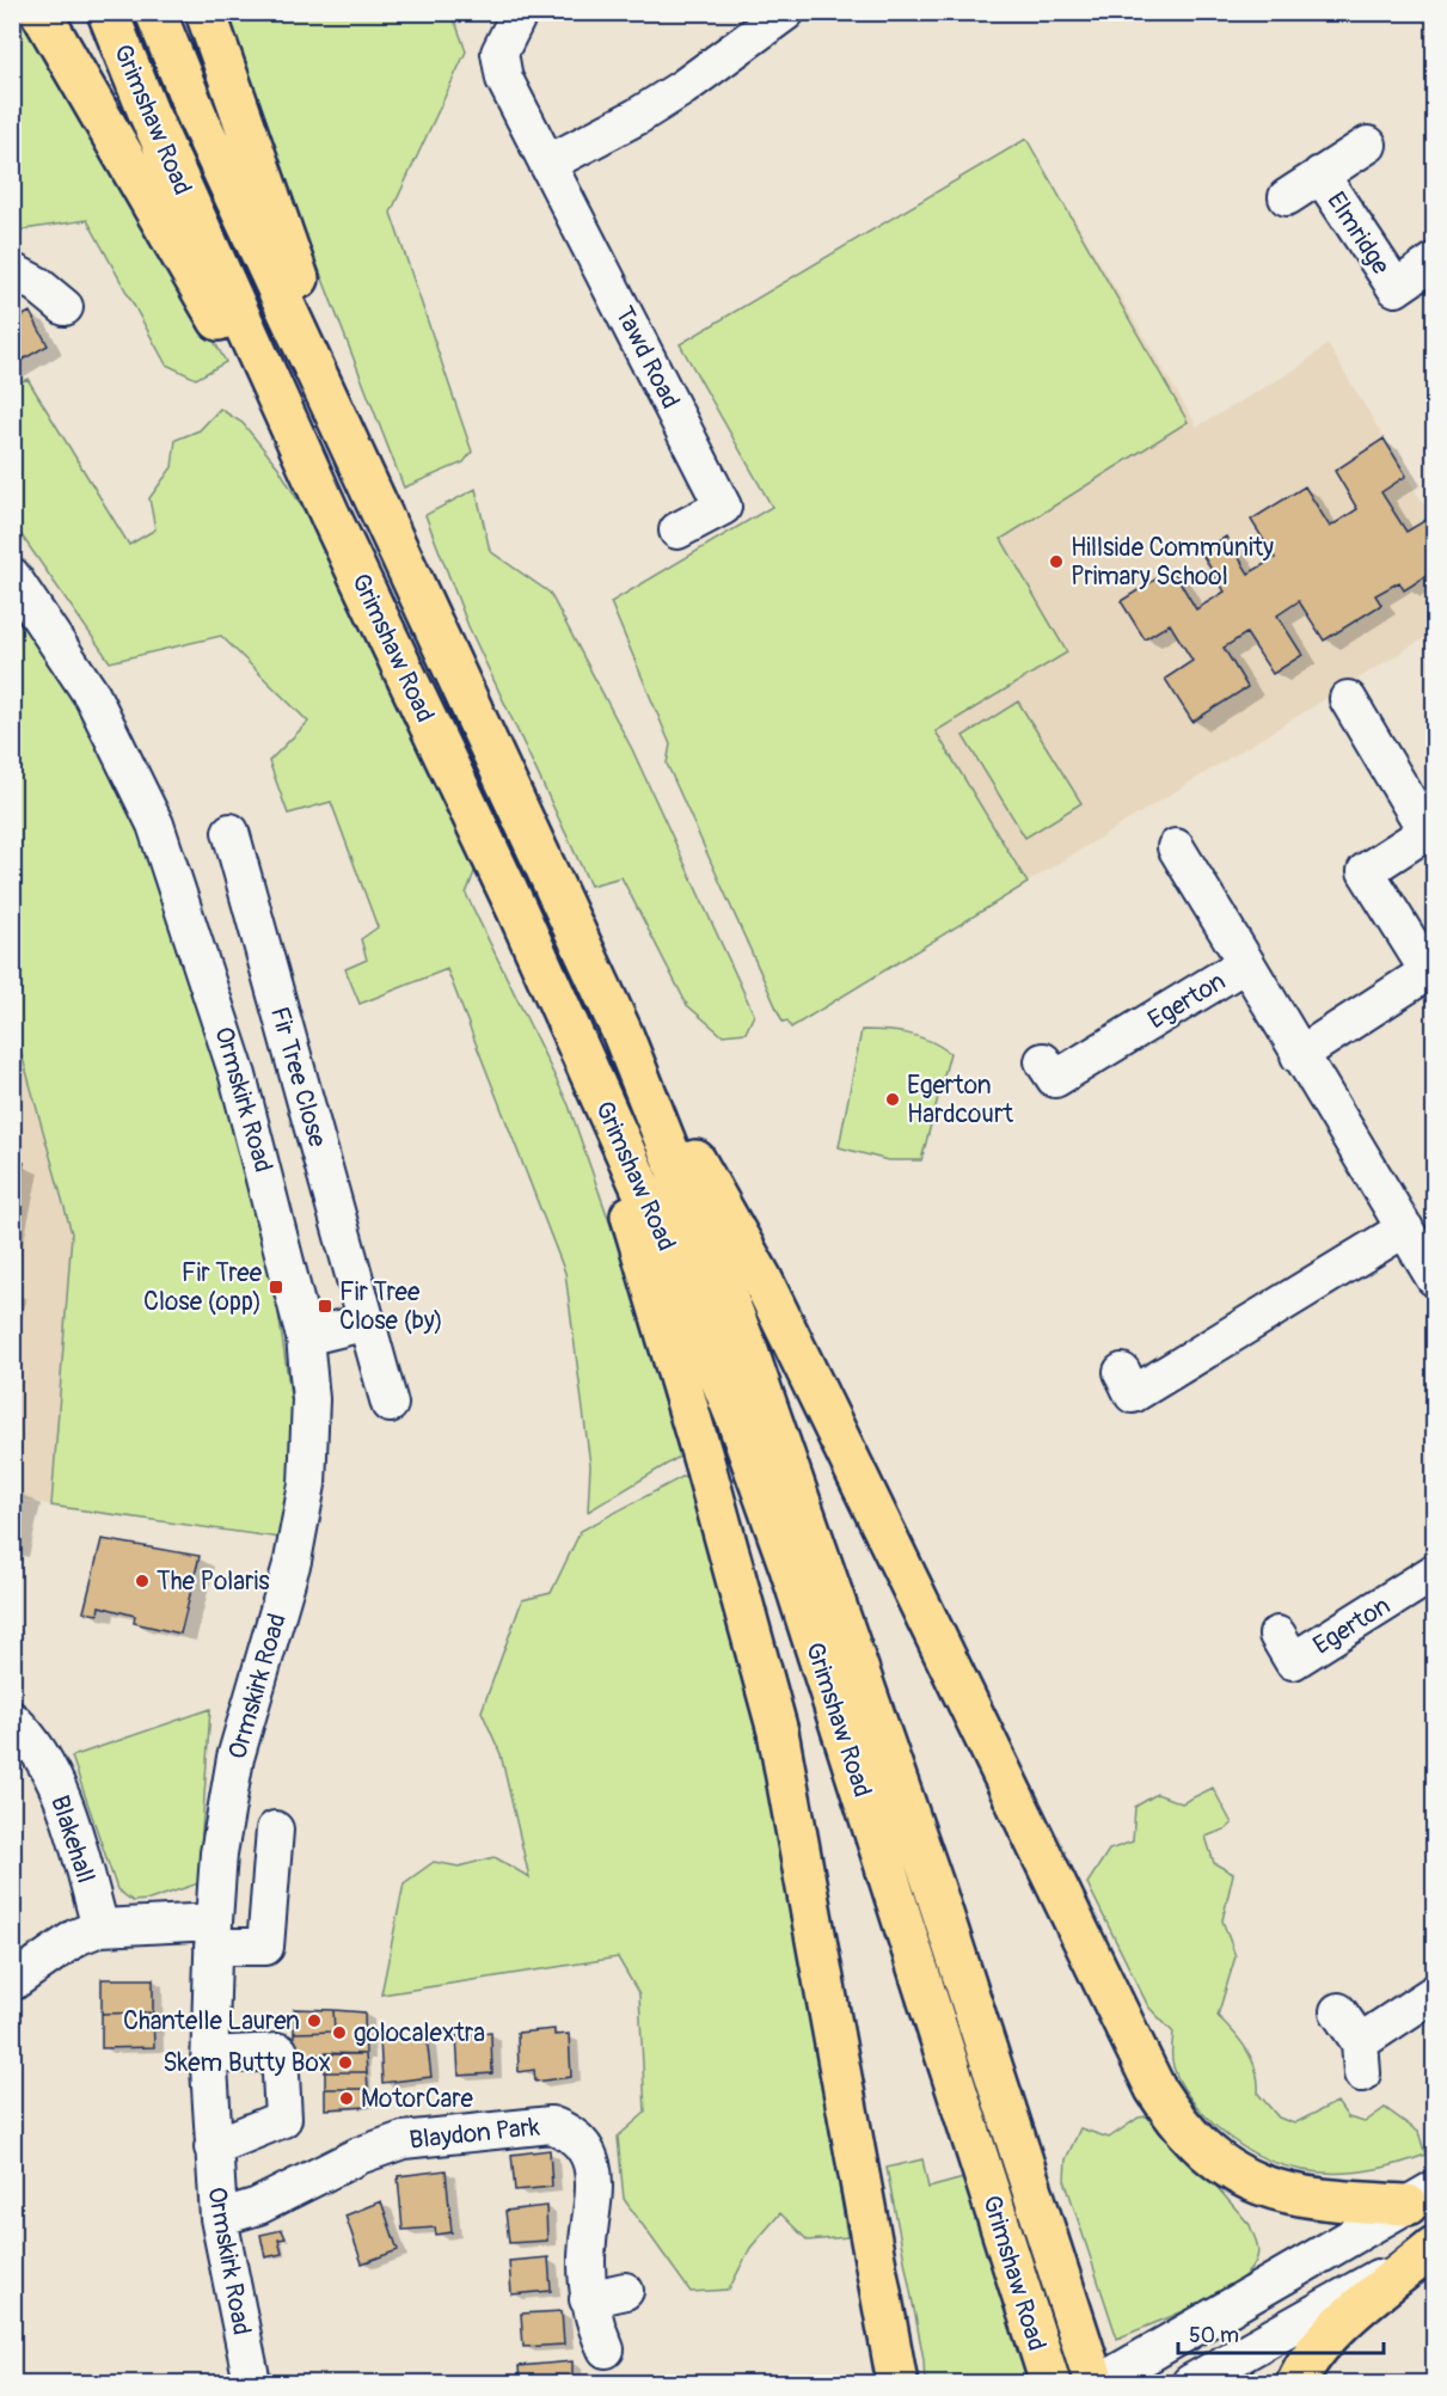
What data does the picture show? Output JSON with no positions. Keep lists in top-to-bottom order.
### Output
{
  "streets": {
    "main road": ["Grimshaw Road"],
    "street": [
      "Elmridge",
      "Tawd Road",
      "Egerton",
      "Fir Tree Close",
      "Ormskirk Road",
      "Blakehall",
      "Blaydon Park"
    ]
  },
  "crossings": [
    ["Ormskirk Road", "Blaydon Park"]
  ],
  "places": {
    "other": [
      "Hillside Community Primary School",
      "Egerton Hardcourt",
      "The Polaris",
      "Chantelle Lauren",
      "golocalextra",
      "Skem Butty Box",
      "MotorCare"
    ],
    "transit": ["Fir Tree Close (opp)", "Fir Tree Close (by)"]
  },
  "scale_bar": "50 m"
}
